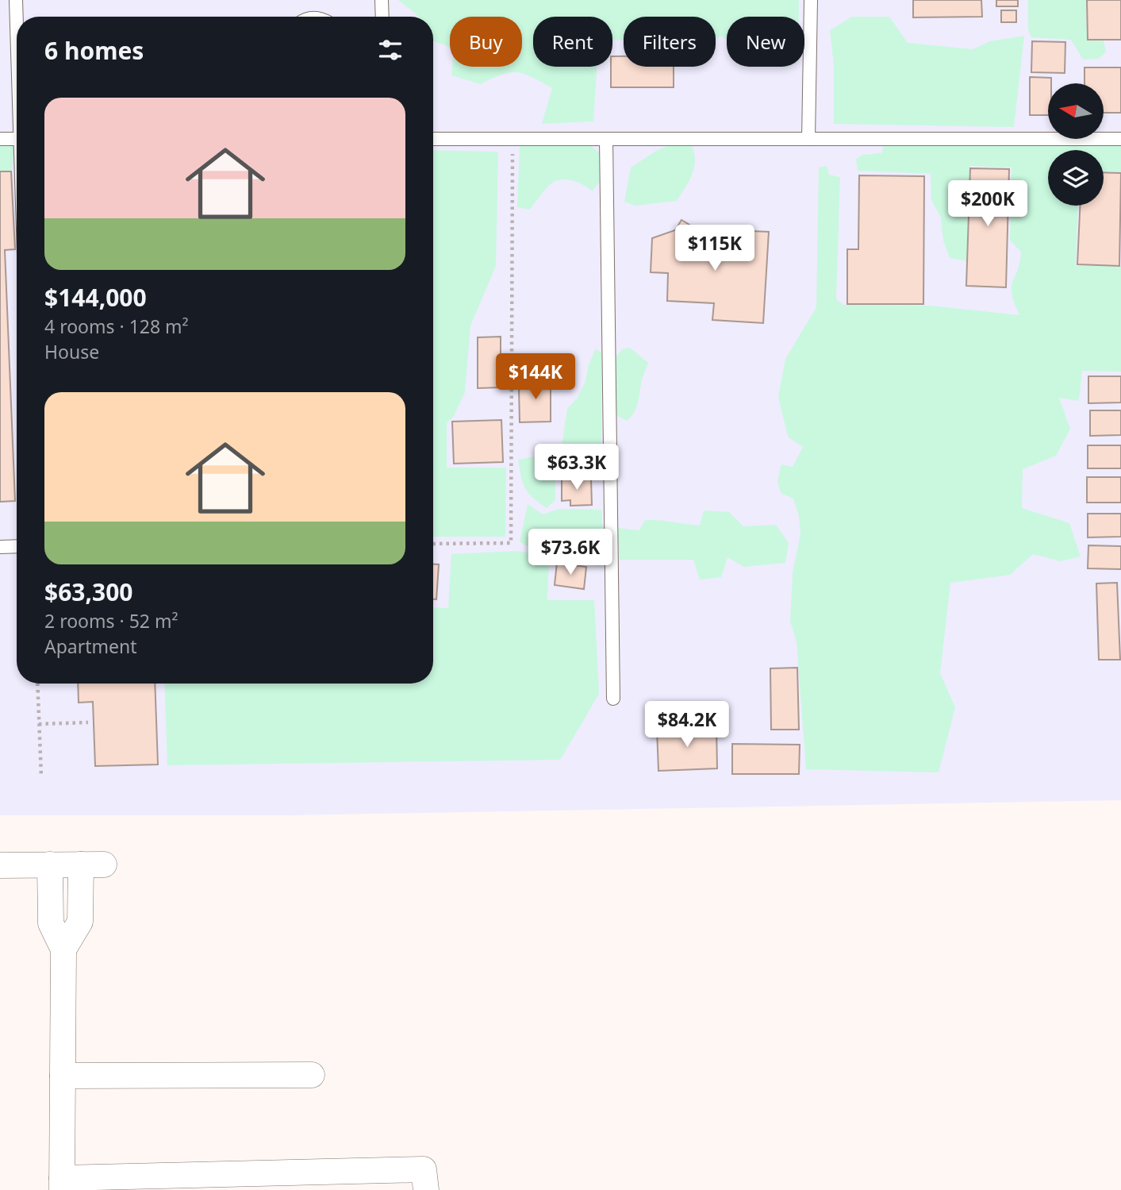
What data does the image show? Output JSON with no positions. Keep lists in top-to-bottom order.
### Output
{
  "north": "left",
  "page": {
    "chip": [
      "Buy",
      "Rent",
      "Filters",
      "New"
    ],
    "heading": "6 homes",
    "list": [
      {
        "name": "$144,000",
        "note": "4 rooms · 128 m² · House"
      },
      {
        "name": "$63,300",
        "note": "2 rooms · 52 m² · Apartment"
      }
    ],
    "price": [
      "$200K",
      "$115K",
      "$144K",
      "$63.3K",
      "$73.6K",
      "$84.2K"
    ]
  }
}
